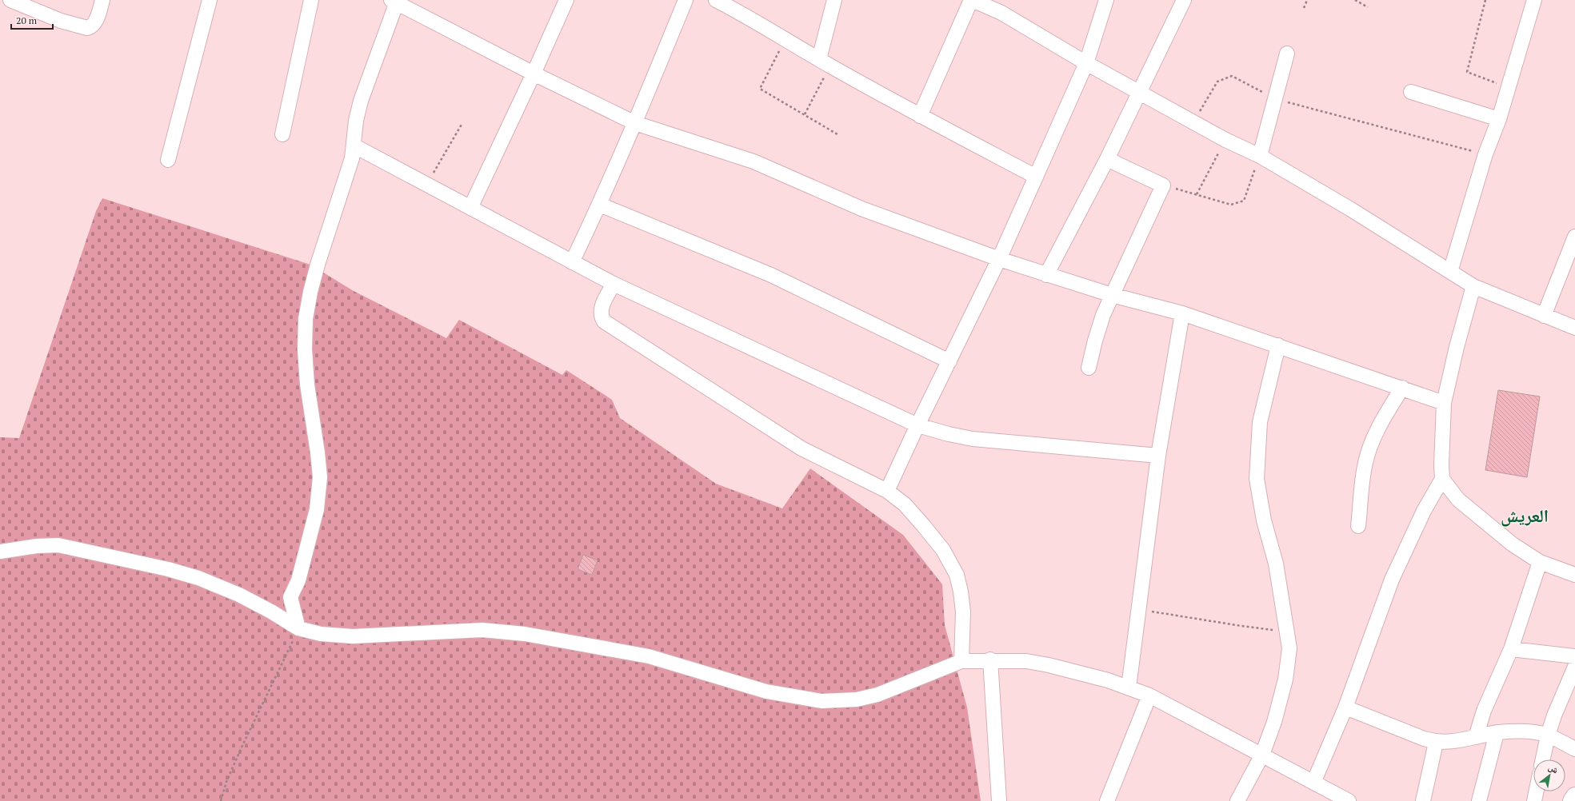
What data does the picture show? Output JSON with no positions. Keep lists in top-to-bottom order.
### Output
{
  "districts": ["العريش"],
  "scale_bar": "20 m",
  "north": "top right"
}
